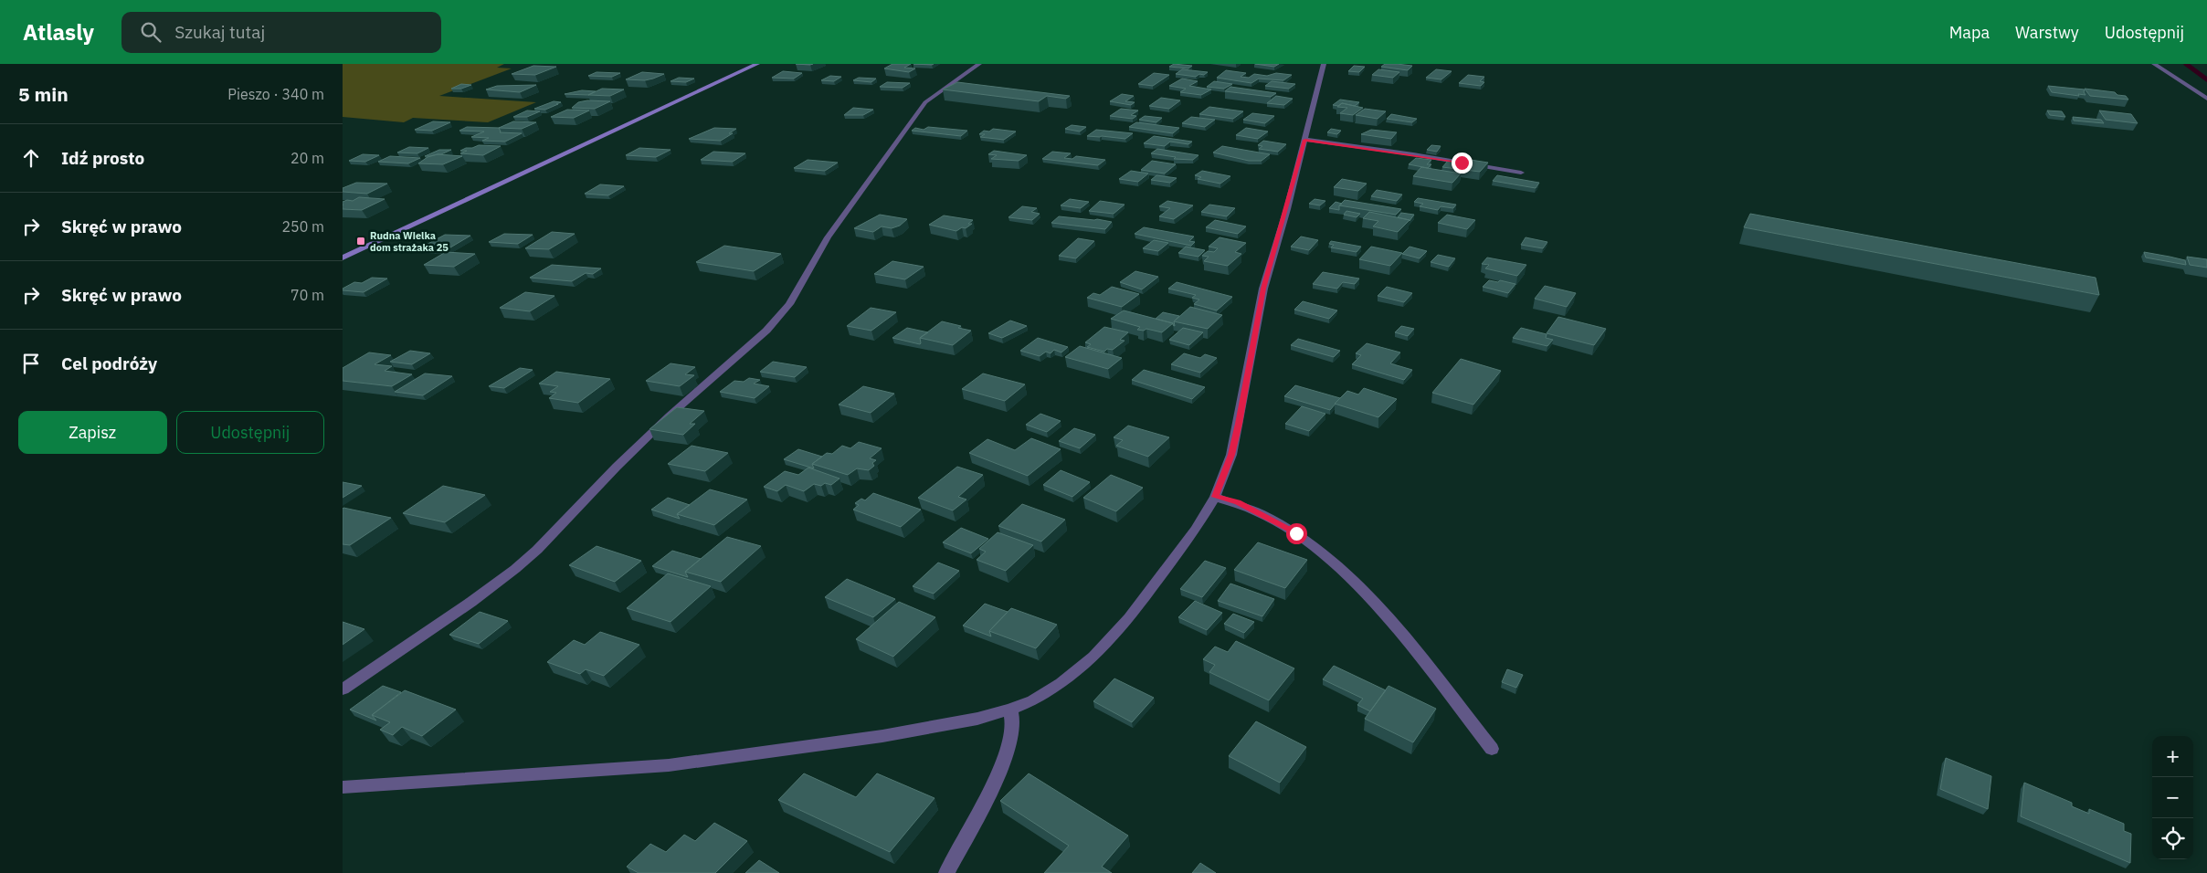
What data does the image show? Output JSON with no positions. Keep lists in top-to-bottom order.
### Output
{
  "places": {
    "transit": ["Rudna Wielka dom strażaka 25"]
  },
  "page": {
    "header": "Atlasly",
    "search": "Szukaj tutaj",
    "nav": ["Mapa", "Warstwy", "Udostępnij"],
    "heading": ["5 min", "Pieszo · 340 m"],
    "list": [
      ["Idź prosto", "20 m"],
      ["Skręć w prawo", "250 m"],
      ["Skręć w prawo", "70 m"],
      "Cel podróży"
    ],
    "buttons": ["Zapisz", "Udostępnij"],
    "map_buttons": ["+", "−"]
  }
}
